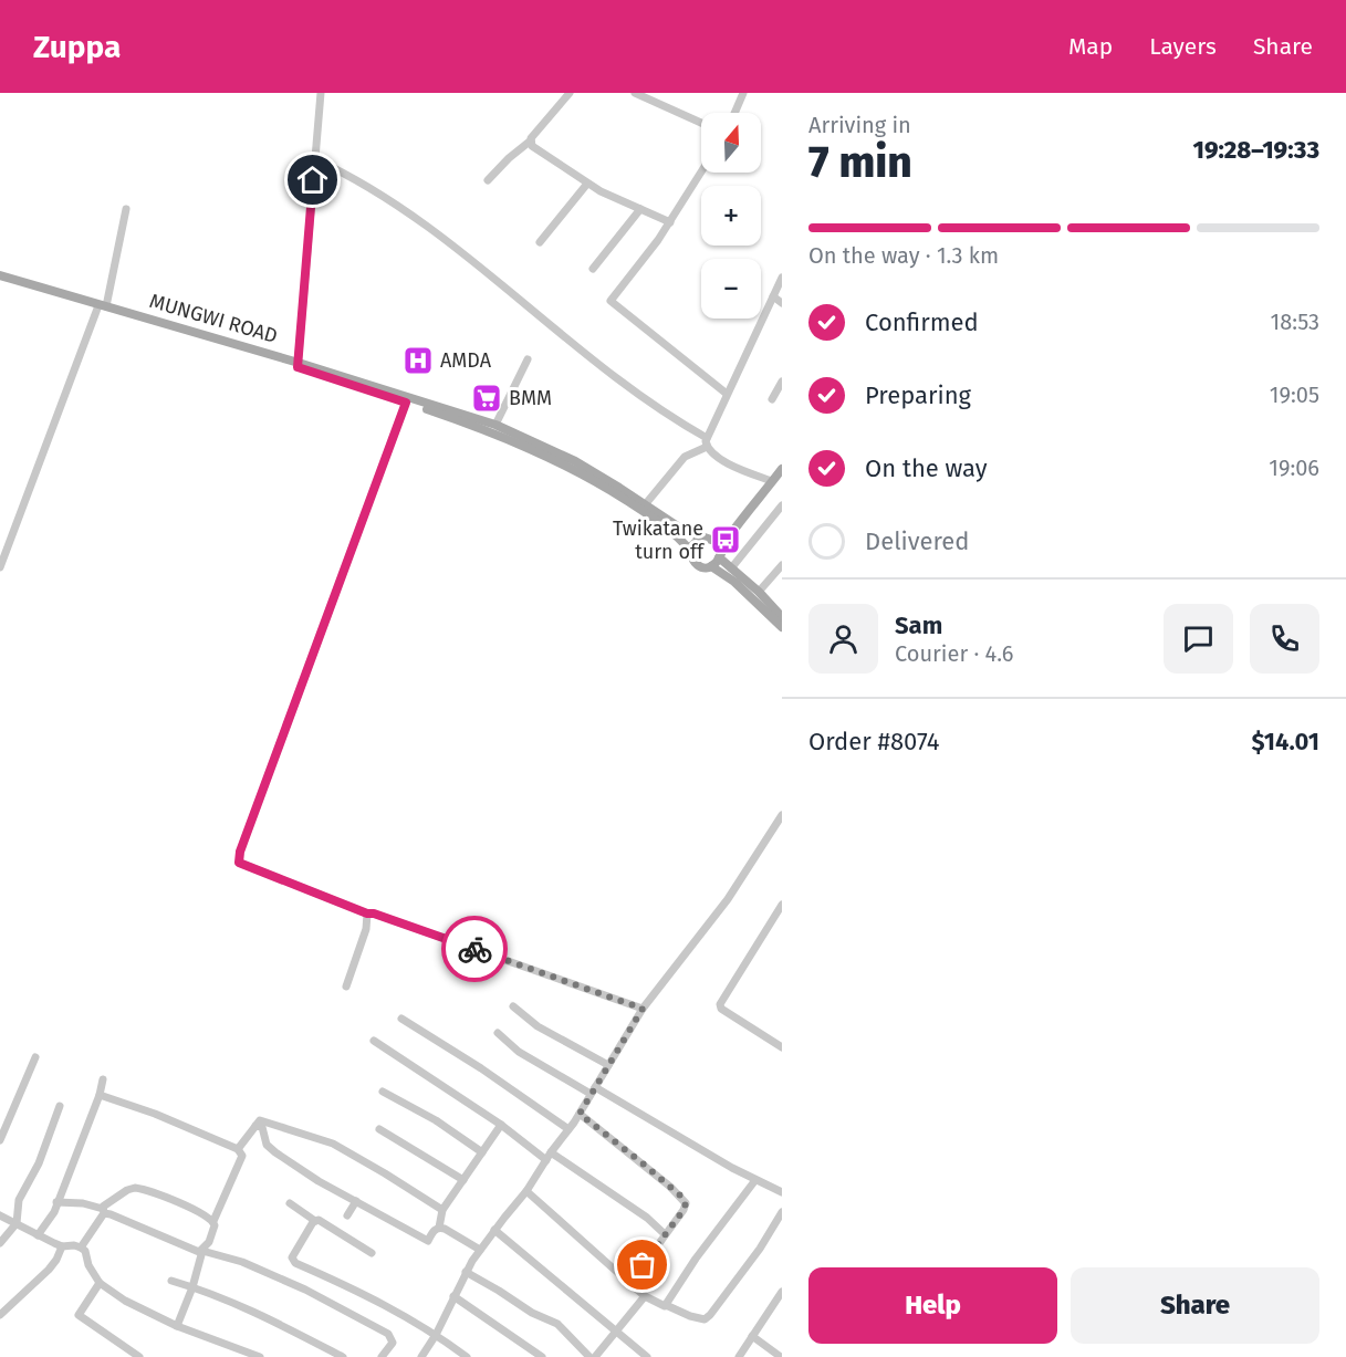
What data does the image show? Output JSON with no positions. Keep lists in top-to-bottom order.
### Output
{
  "streets": {
    "main road": ["MUNGWI ROAD"]
  },
  "places": {
    "hospital": ["AMDA"],
    "supermarket": ["BMM"],
    "bus stop": ["Twikatane turn off"]
  },
  "north": "top",
  "page": {
    "header": "Zuppa",
    "nav": ["Map", "Layers", "Share"],
    "heading": ["7 min", "Arriving in", "19:28–19:33"],
    "panel": [
      "Sam",
      "Courier · 4.6",
      "Order #8074",
      "$14.01"
    ],
    "map_buttons": ["+", "−"],
    "bar": "On the way · 1.3 km",
    "list": [
      ["Confirmed", "18:53"],
      ["Preparing", "19:05"],
      ["On the way", "19:06"],
      "Delivered"
    ],
    "buttons": ["Help", "Share"]
  }
}
